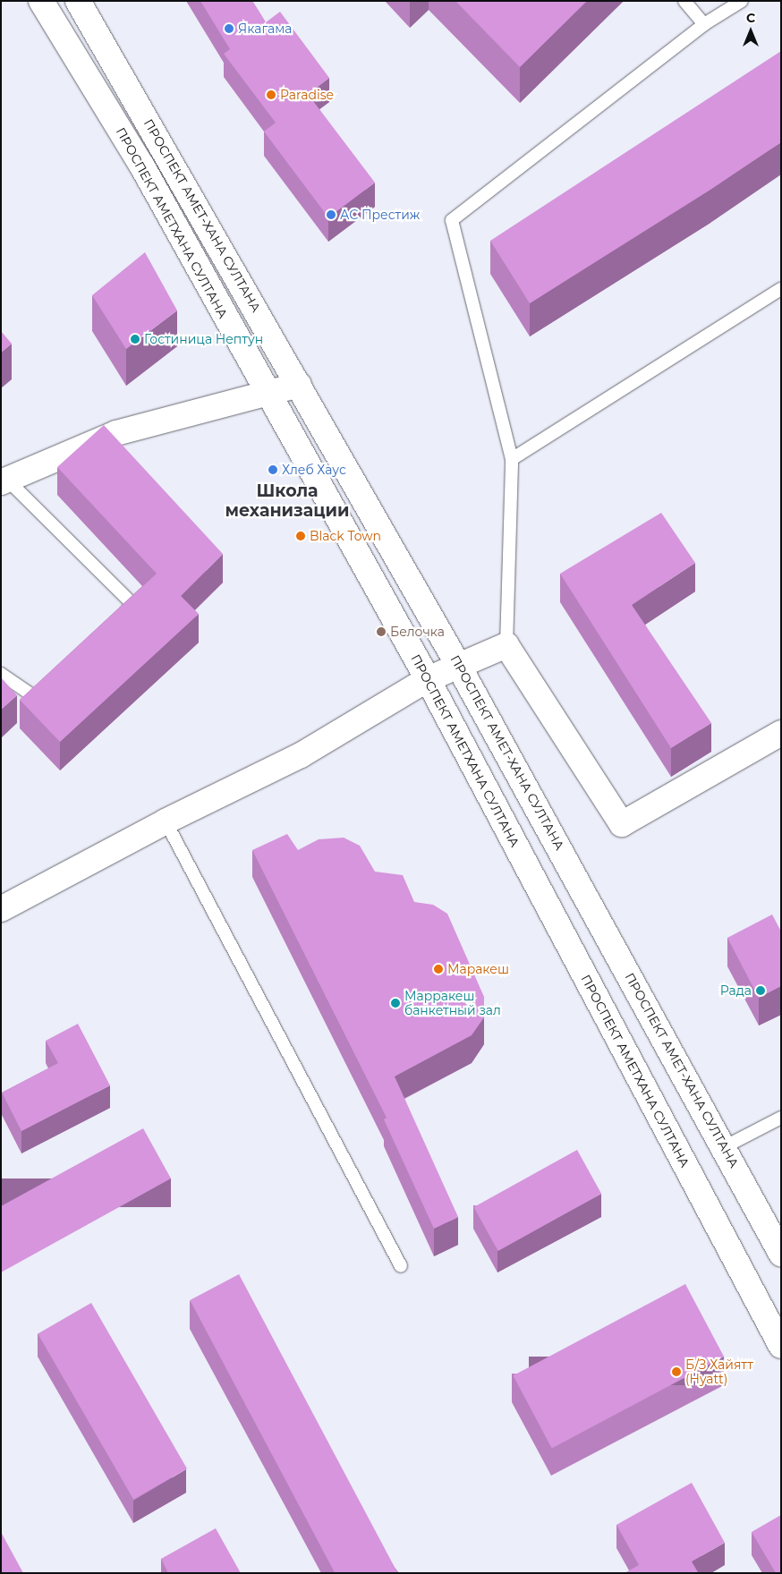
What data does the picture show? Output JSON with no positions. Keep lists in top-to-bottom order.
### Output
{
  "streets": {
    "main road": ["ПРОСПЕКТ АМЕТ-ХАНА СУЛТАНА", "ПРОСПЕКТ АМЕТХАНА СУЛТАНА"]
  },
  "districts": ["Школа механизации"],
  "places": [
    "Якагама",
    "Paradise",
    "АС Престиж",
    "Гостиница Нептун",
    "Хлеб Хаус",
    "Black Town",
    "Белочка",
    "Маракеш",
    "Рада",
    "Марракеш банкетный зал",
    "Б/З Хайятт (Hyatt)"
  ],
  "north": "top"
}
